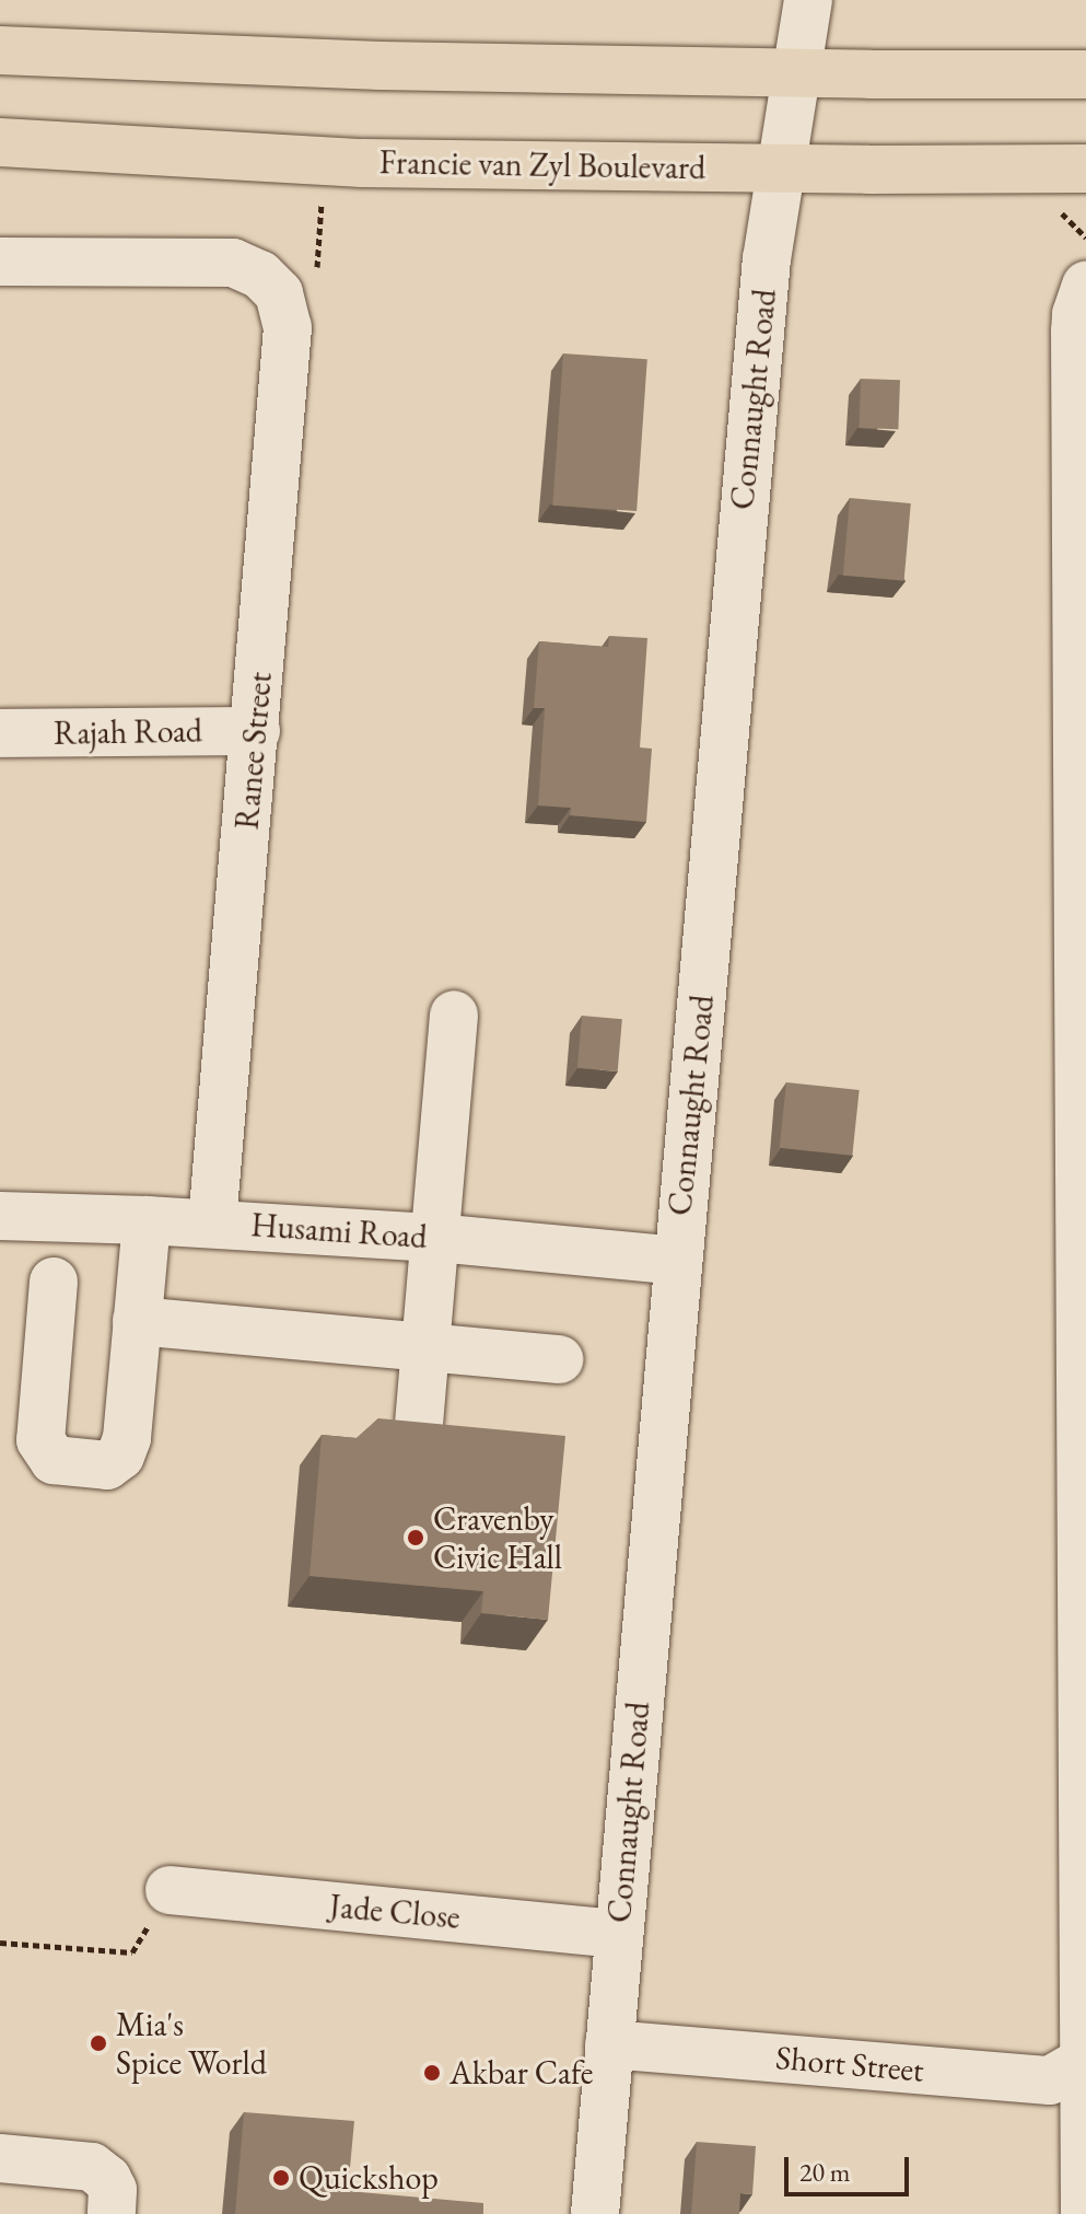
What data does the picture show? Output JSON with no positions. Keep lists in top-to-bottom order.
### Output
{
  "streets": {
    "main road": ["Francie van Zyl Boulevard"],
    "street": [
      "Connaught Road",
      "Rajah Road",
      "Ranee Street",
      "Husami Road",
      "Jade Close",
      "Short Street"
    ]
  },
  "crossings": [
    ["Francie van Zyl Boulevard", "Connaught Road"],
    ["Connaught Road", "Husami Road"],
    ["Connaught Road", "Jade Close"],
    ["Connaught Road", "Short Street"],
    ["Rajah Road", "Ranee Street"],
    ["Ranee Street", "Husami Road"]
  ],
  "places": [
    "Cravenby Civic Hall",
    "Mia's Spice World",
    "Akbar Cafe",
    "Quickshop"
  ],
  "scale_bar": "20 m"
}
